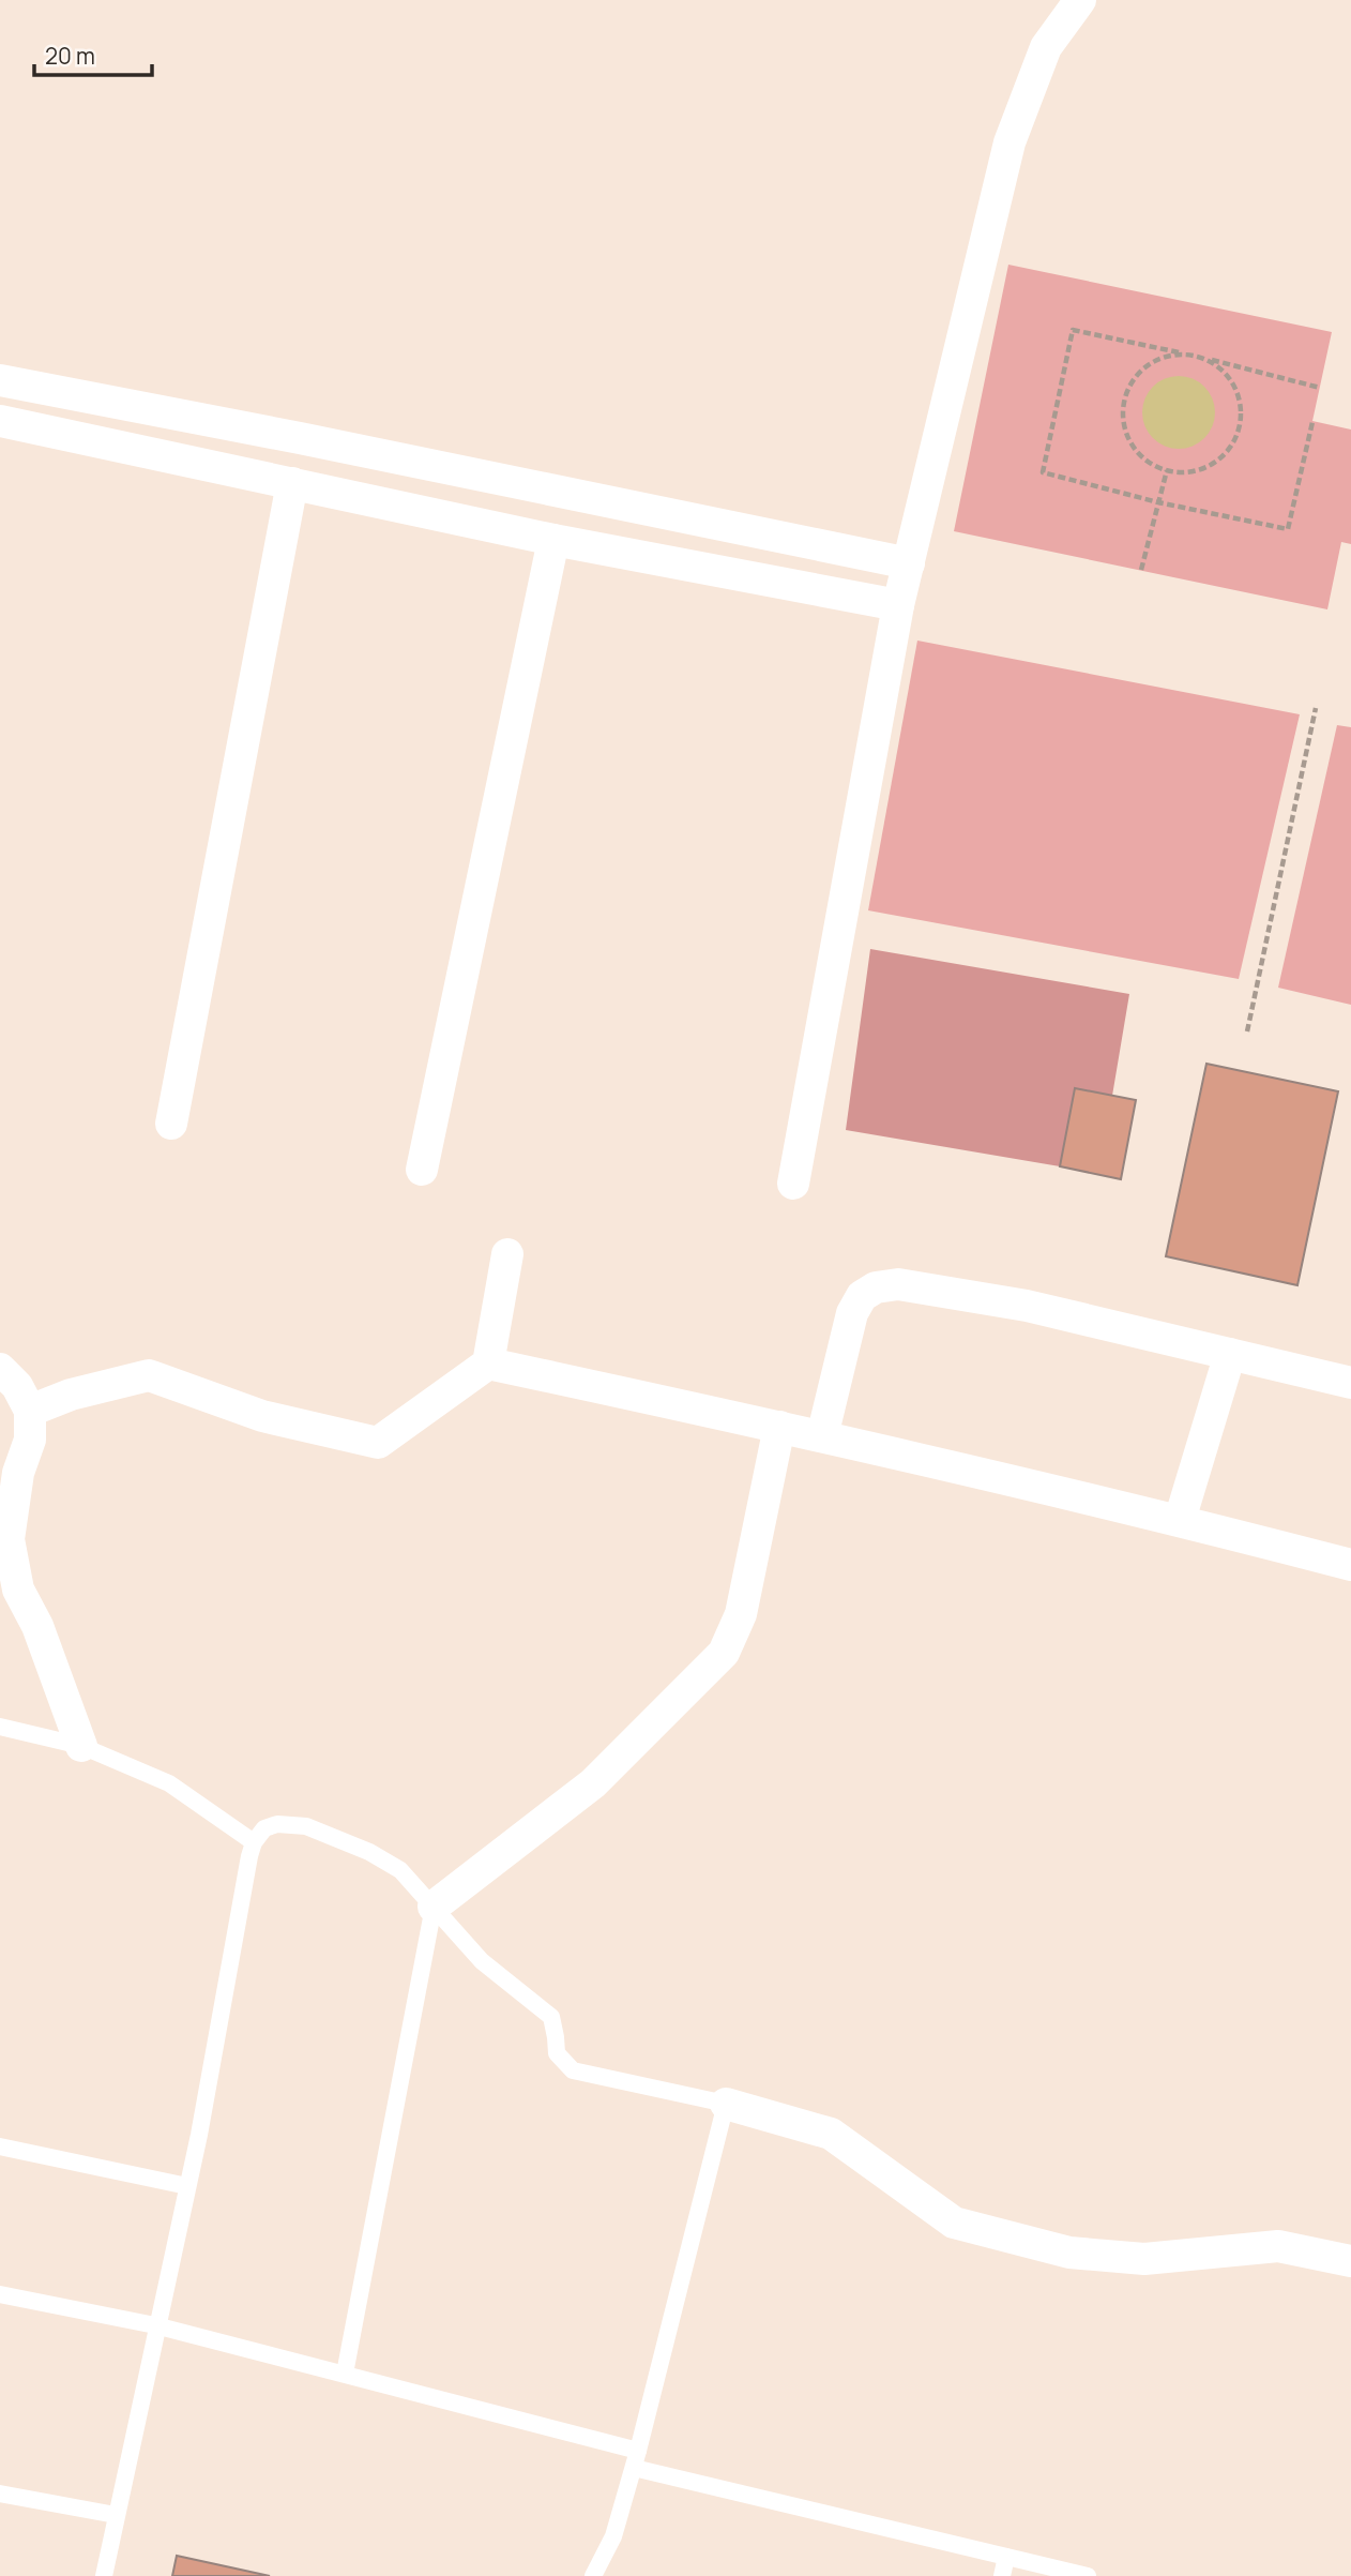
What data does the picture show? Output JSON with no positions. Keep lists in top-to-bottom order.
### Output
{
  "scale_bar": "20 m"
}
